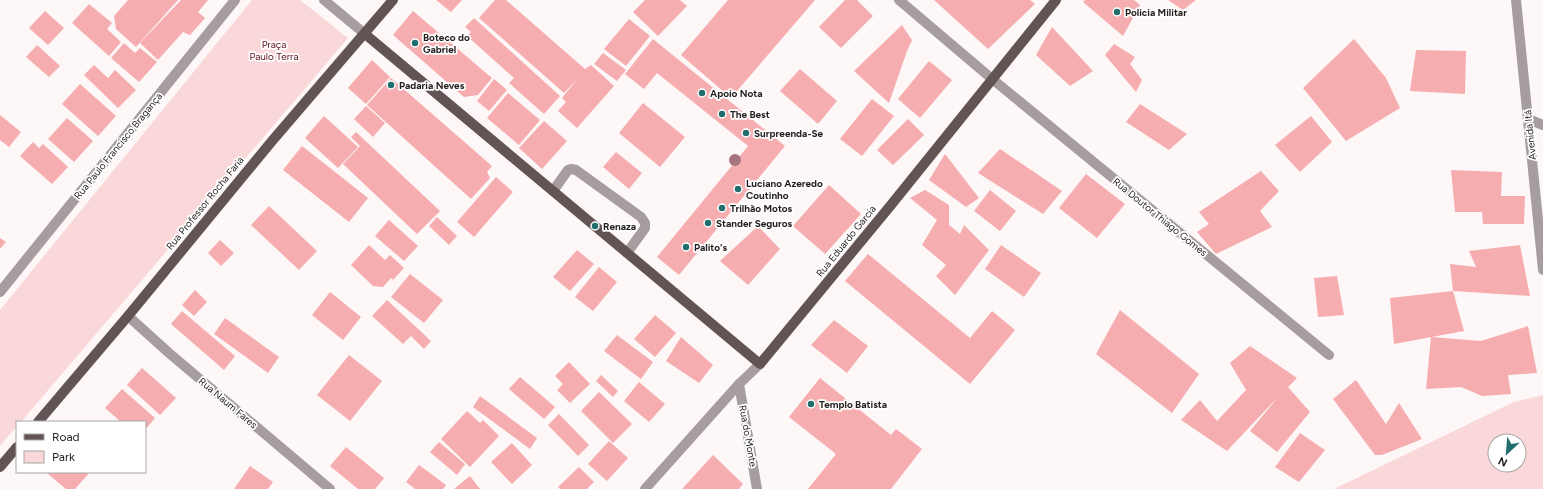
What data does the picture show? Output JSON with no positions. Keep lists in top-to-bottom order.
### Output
{
  "streets": {
    "main road": ["Rua Professor Rocha Faria", "Rua Eduardo Garcia"],
    "street": [
      "Avenida Itá",
      "Rua Paulo Francisco Bragança",
      "Rua Doutor Thiago Gomes",
      "Rua Naum Fares",
      "Rua do Monte"
    ]
  },
  "crossings": [
    ["Rua Professor Rocha Faria", "Rua Naum Fares"],
    ["Rua Doutor Thiago Gomes", "Rua Eduardo Garcia"],
    ["Rua Eduardo Garcia", "Rua do Monte"]
  ],
  "parks": ["Praça Paulo Terra"],
  "places": [
    "Policia Militar",
    "Boteco do Gabriel",
    "Padaria Neves",
    "Apoio Nota",
    "The Best",
    "Surpreenda-Se",
    "Luciano Azeredo Coutinho",
    "Trilhão Motos",
    "Stander Seguros",
    "Renaza",
    "Palito's",
    "Templo Batista"
  ],
  "legend": ["Road", "Park"],
  "north": "bottom left"
}
